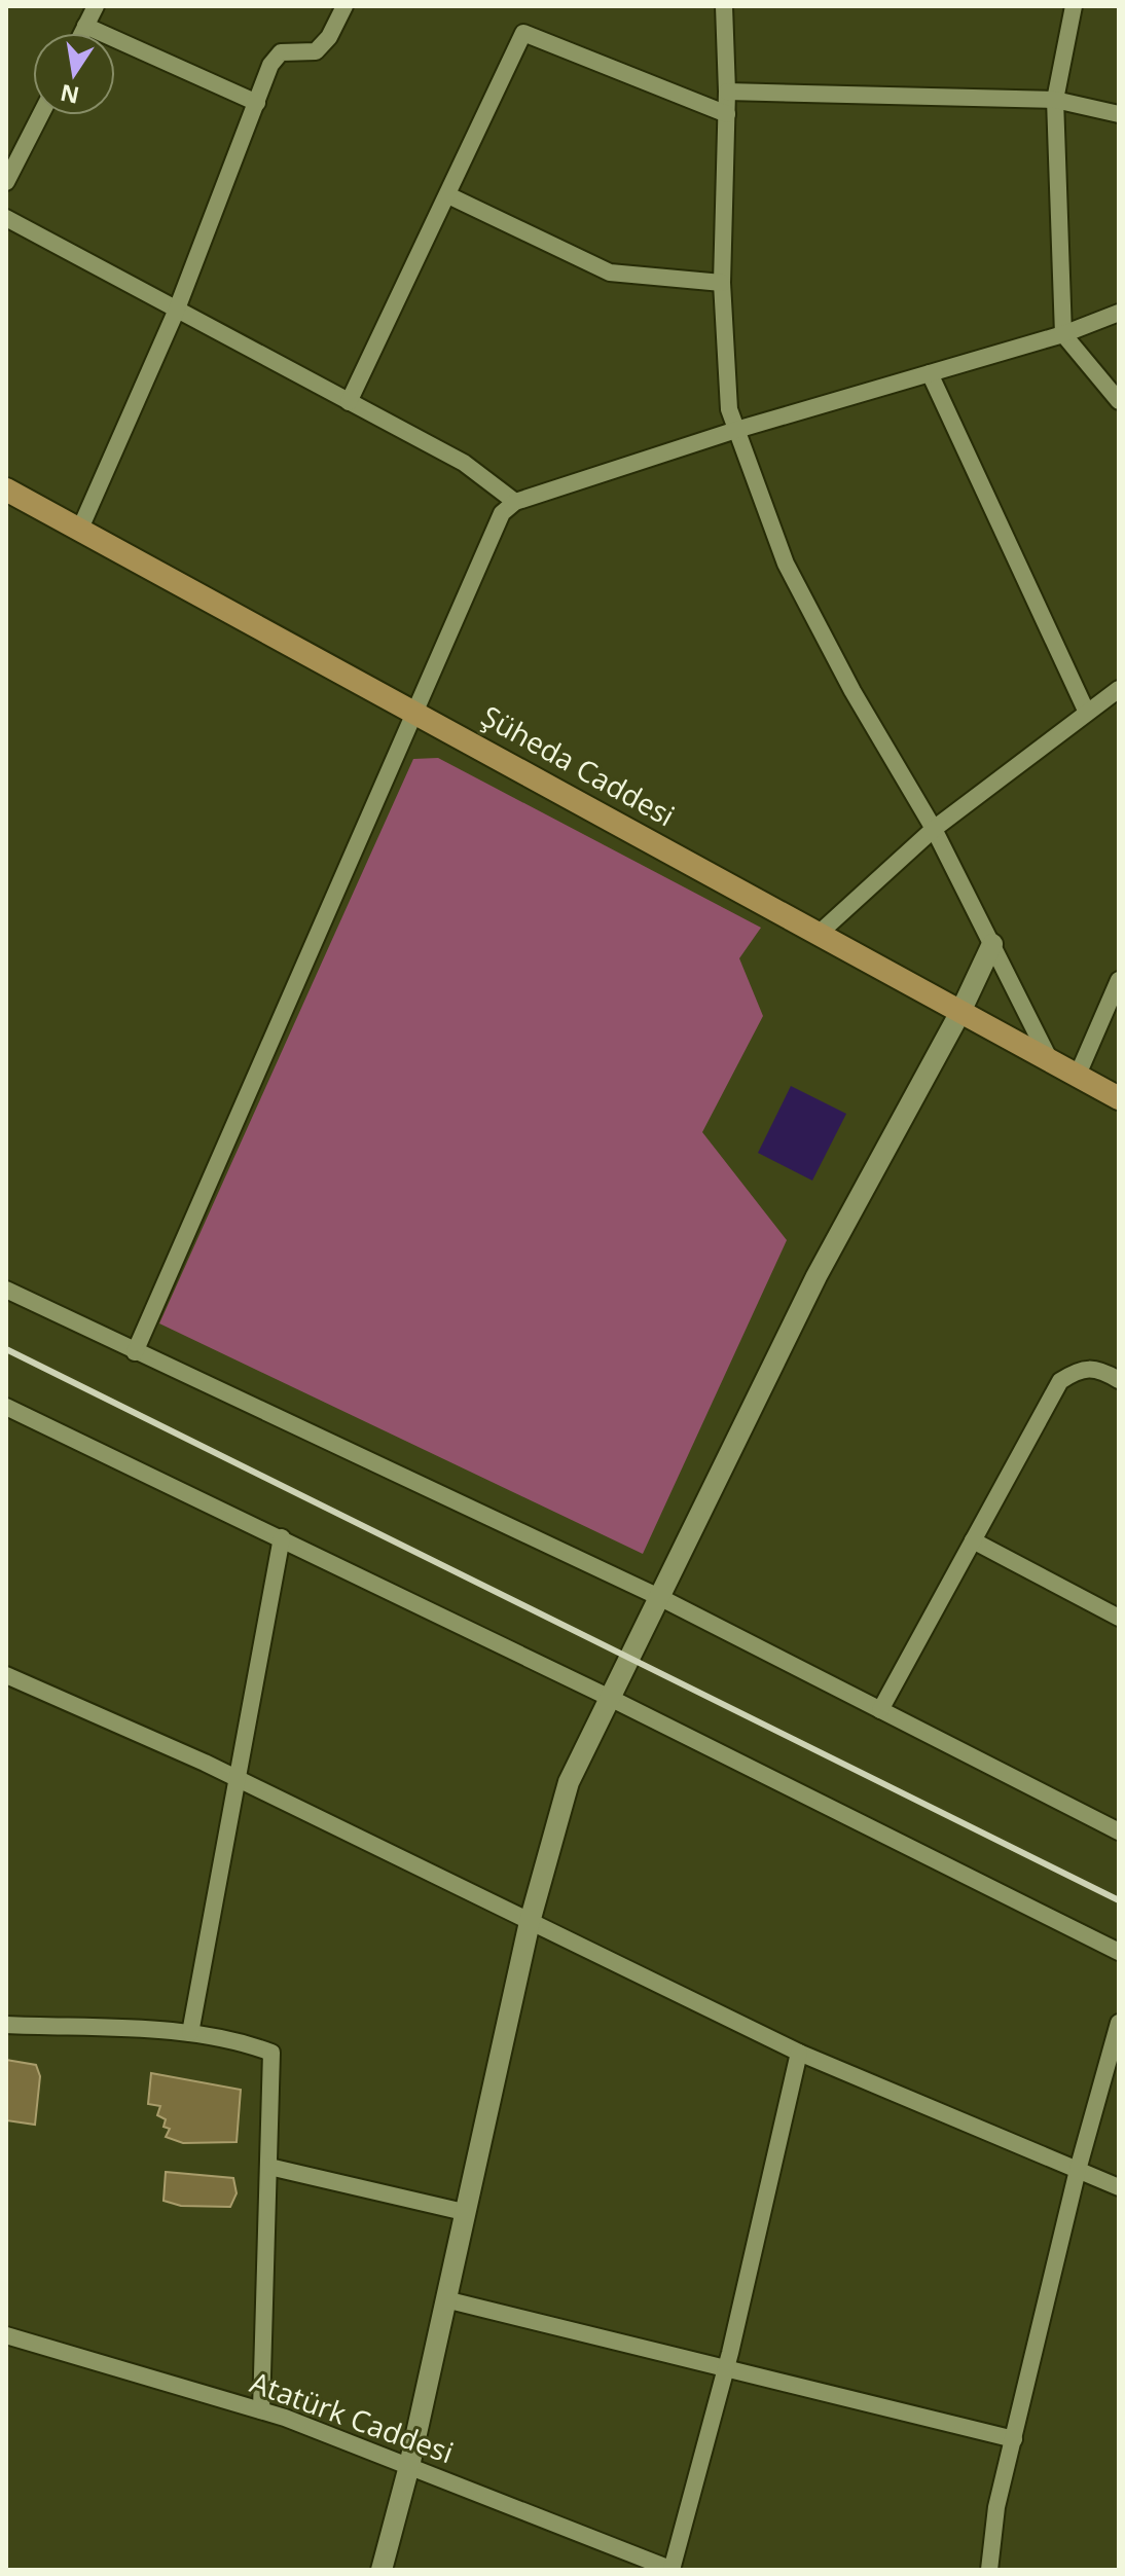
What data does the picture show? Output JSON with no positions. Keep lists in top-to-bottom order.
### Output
{
  "streets": {
    "main road": ["Şüheda Caddesi"],
    "street": ["Atatürk Caddesi"]
  },
  "north": "bottom"
}
